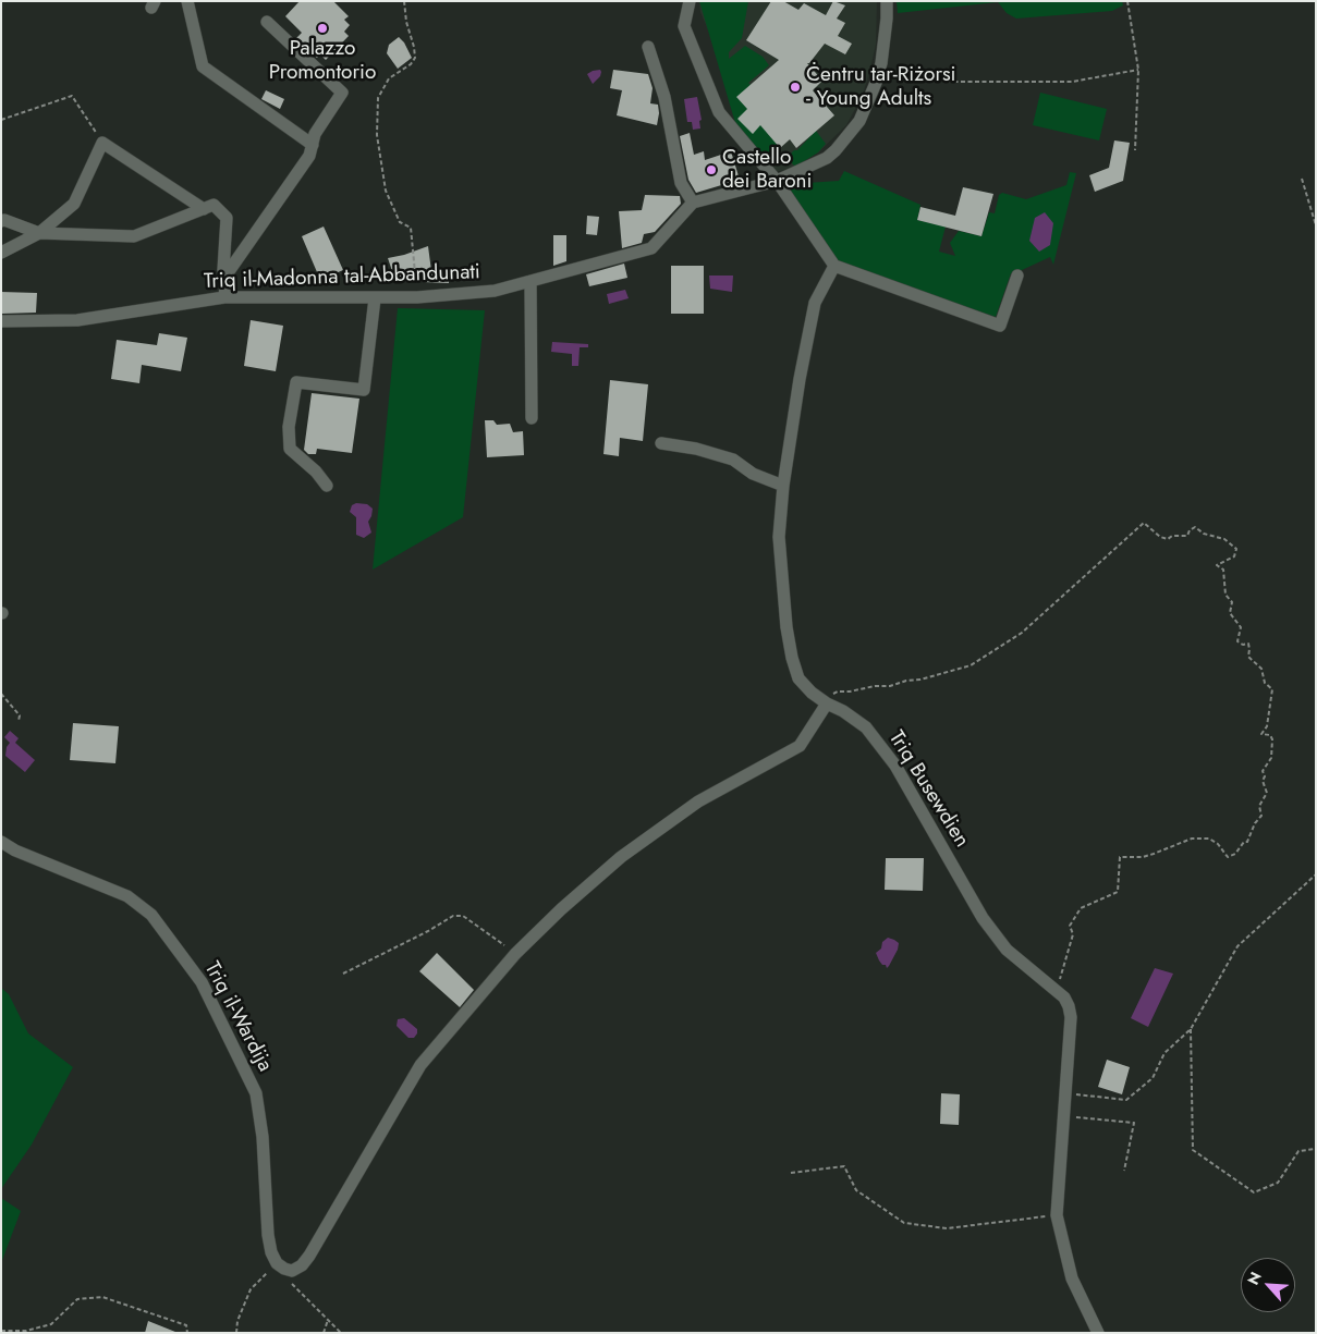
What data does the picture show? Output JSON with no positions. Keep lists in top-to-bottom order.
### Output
{
  "streets": {
    "street": ["Triq il-Madonna tal-Abbandunati", "Triq Busewdien", "Triq il-Wardija"]
  },
  "places": ["Palazzo Promontorio", "Ċentru tar-Riżorsi - Young Adults", "Castello dei Baroni"],
  "north": "top left"
}
